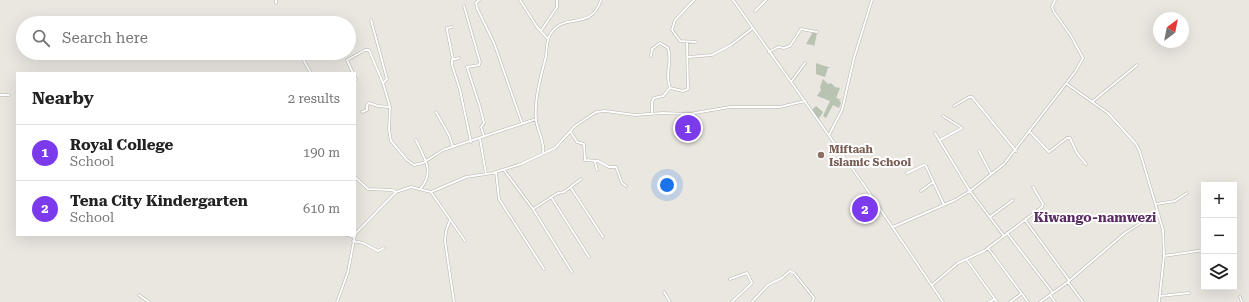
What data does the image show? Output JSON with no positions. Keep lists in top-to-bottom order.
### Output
{
  "districts": ["Kiwango-namwezi"],
  "places": ["Miftaah Islamic School"],
  "north": "top right",
  "page": {
    "search": "Search here",
    "heading": ["Nearby", "2 results"],
    "pins": ["1", "2"],
    "list": [
      {
        "mark": "1",
        "name": "Royal College",
        "note": "School",
        "value": "190 m"
      },
      {
        "mark": "2",
        "name": "Tena City Kindergarten",
        "note": "School",
        "value": "610 m"
      }
    ],
    "map_buttons": ["+", "−"]
  }
}
